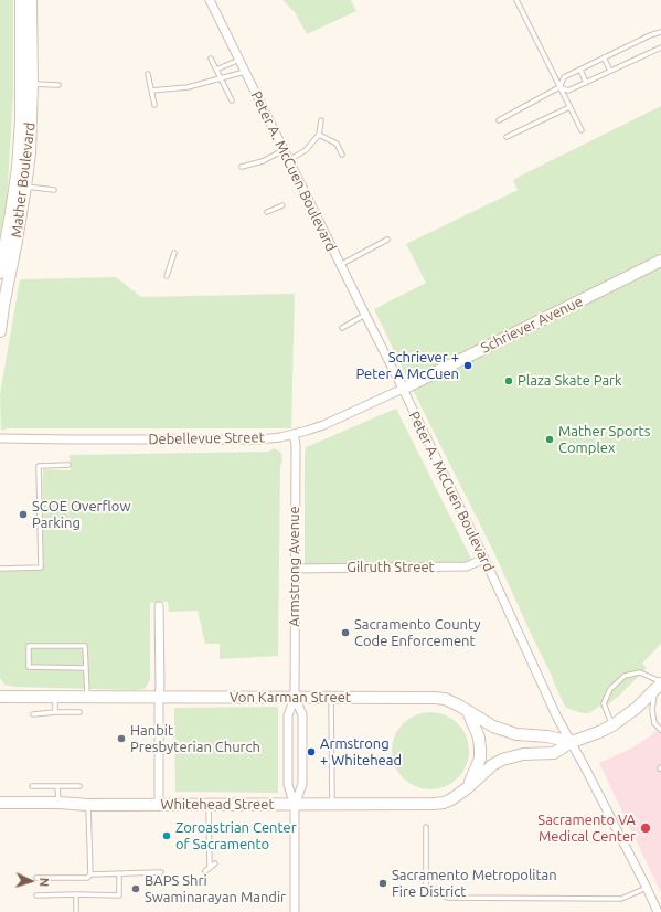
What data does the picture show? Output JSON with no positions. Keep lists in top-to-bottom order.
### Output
{
  "streets": {
    "street": [
      "Peter A. McCuen Boulevard",
      "Mather Boulevard",
      "Schriever Avenue",
      "Debellevue Street",
      "Armstrong Avenue",
      "Gilruth Street",
      "Von Karman Street",
      "Whitehead Street"
    ]
  },
  "crossings": [
    ["Peter A. McCuen Boulevard", "Schriever Avenue"],
    ["Peter A. McCuen Boulevard", "Debellevue Street"],
    ["Peter A. McCuen Boulevard", "Gilruth Street"],
    ["Peter A. McCuen Boulevard", "Von Karman Street"],
    ["Peter A. McCuen Boulevard", "Whitehead Street"],
    ["Schriever Avenue", "Debellevue Street"],
    ["Debellevue Street", "Armstrong Avenue"],
    ["Armstrong Avenue", "Gilruth Street"],
    ["Armstrong Avenue", "Von Karman Street"],
    ["Armstrong Avenue", "Whitehead Street"],
    ["Von Karman Street", "Whitehead Street"]
  ],
  "places": [
    "Schriever + Peter A McCuen",
    "Plaza Skate Park",
    "Mather Sports Complex",
    "SCOE Overflow Parking",
    "Sacramento County Code Enforcement",
    "Hanbit Presbyterian Church",
    "Armstrong + Whitehead",
    "Sacramento VA Medical Center",
    "Zoroastrian Center of Sacramento",
    "Sacramento Metropolitan Fire District",
    "BAPS Shri Swaminarayan Mandir"
  ],
  "north": "right"
}
